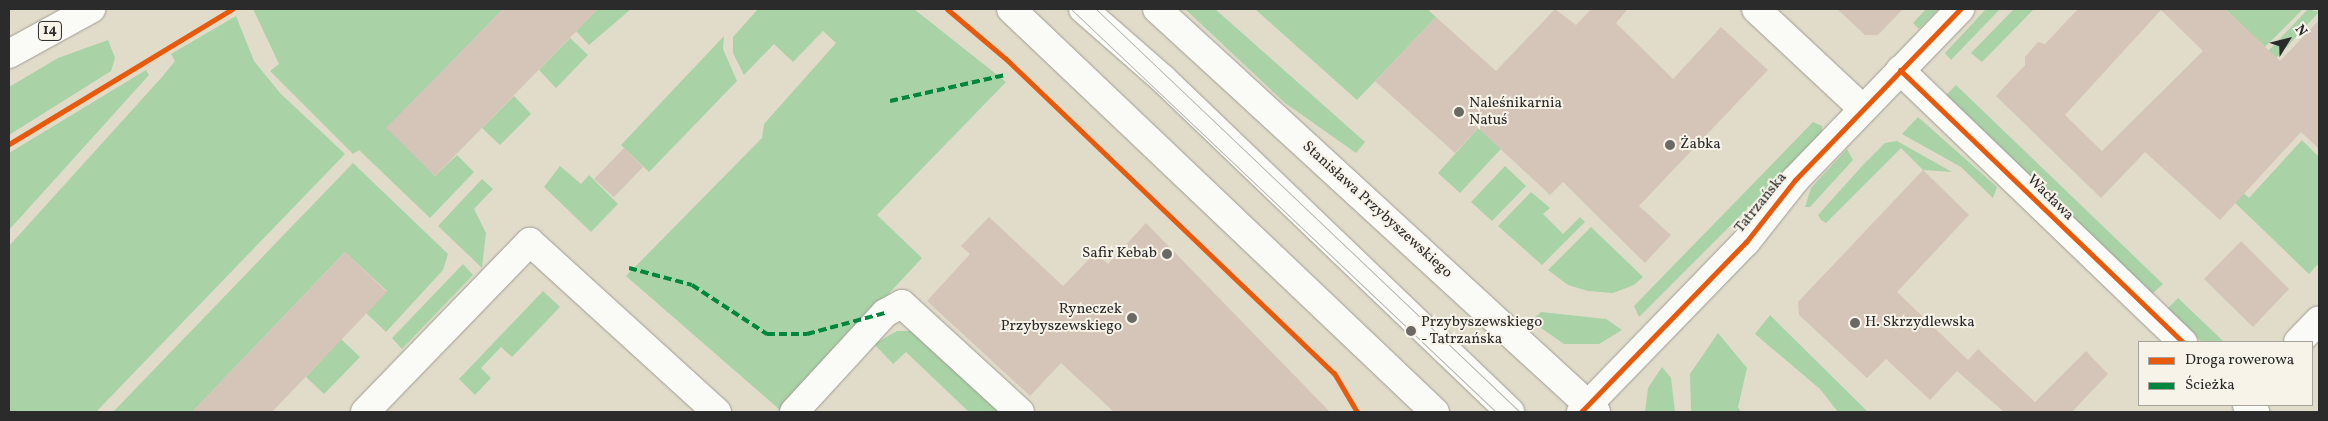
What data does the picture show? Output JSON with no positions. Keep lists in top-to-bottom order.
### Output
{
  "streets": {
    "main road": [
      "14",
      "Wacława",
      "Tatrzańska",
      "Stanisława Przybyszewskiego"
    ]
  },
  "crossings": [
    ["Wacława", "Tatrzańska"],
    ["Tatrzańska", "Stanisława Przybyszewskiego"]
  ],
  "places": [
    "Naleśnikarnia Natuś",
    "Żabka",
    "Safir Kebab",
    "Ryneczek Przybyszewskiego",
    "H. Skrzydlewska",
    "Przybyszewskiego - Tatrzańska"
  ],
  "legend": ["Droga rowerowa", "Ścieżka"],
  "north": "top right"
}
